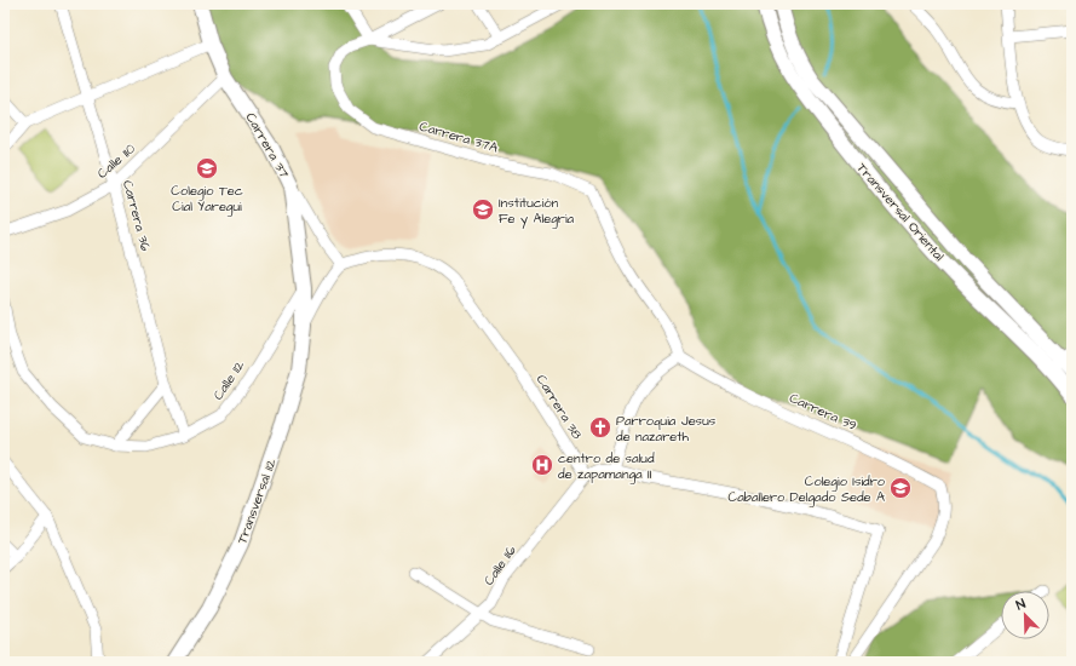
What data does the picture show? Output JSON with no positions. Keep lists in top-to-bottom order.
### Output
{
  "streets": {
    "main road": ["Carrera 37", "Transversal Oriental", "Transversal 112"],
    "street": [
      "Carrera 37A",
      "Calle 110",
      "Carrera 36",
      "Calle 112",
      "Carrera 38",
      "Carrera 39",
      "Calle 116"
    ]
  },
  "crossings": [
    ["Carrera 37A", "Carrera 39"],
    ["Carrera 37", "Calle 110"],
    ["Carrera 37", "Calle 112"],
    ["Carrera 37", "Transversal 112"],
    ["Calle 110", "Carrera 36"],
    ["Carrera 36", "Calle 112"],
    ["Carrera 38", "Calle 116"]
  ],
  "places": {
    "school or university": ["Colegio Tec Cial Yaregui", "Institución Fe y Alegria", "Colegio Isidro Caballero Delgado Sede A"],
    "church": ["Parroquia Jesus de nazareth"],
    "hospital": ["centro de salud de zapamanga II"]
  },
  "north": "top left"
}
